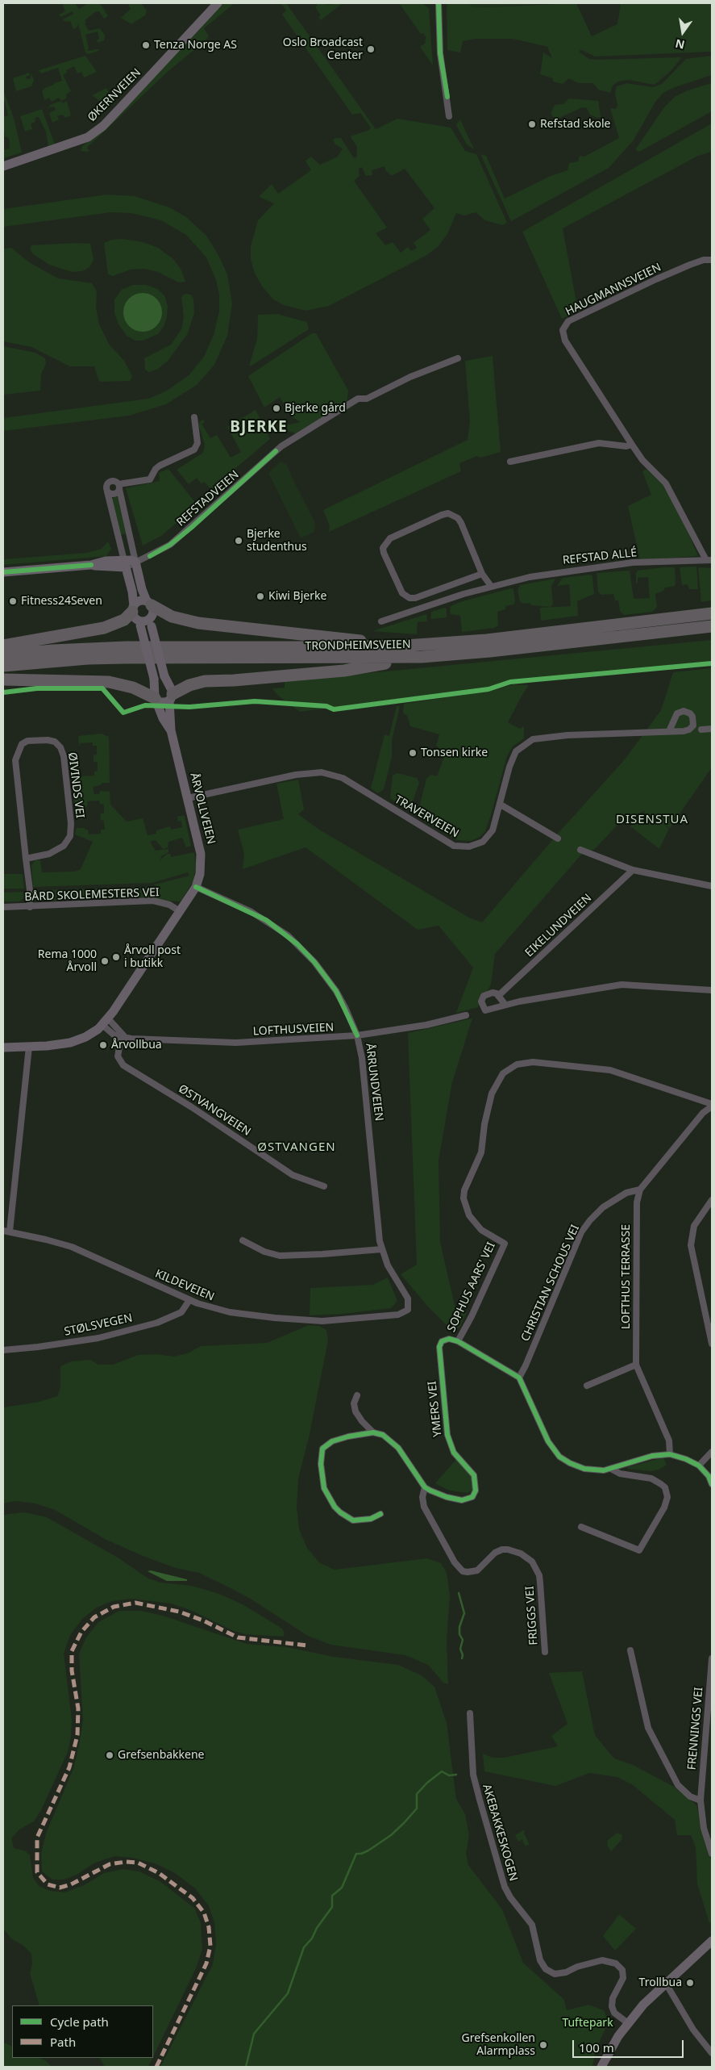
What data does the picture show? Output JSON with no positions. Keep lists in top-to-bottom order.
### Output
{
  "streets": {
    "highway": ["TRONDHEIMSVEIEN"],
    "street": [
      "ØKERNVEIEN",
      "HAUGMANNSVEIEN",
      "REFSTADVEIEN",
      "REFSTAD ALLÉ",
      "ØIVINDS VEI",
      "ÅRVOLLVEIEN",
      "TRAVERVEIEN",
      "BÅRD SKOLEMESTERS VEI",
      "EIKELUNDVEIEN",
      "LOFTHUSVEIEN",
      "ÅRRUNDVEIEN",
      "ØSTVANGVEIEN",
      "LOFTHUS TERRASSE",
      "CHRISTIAN SCHOUS VEI",
      "KILDEVEIEN",
      "SOPHUS AARS' VEI",
      "STØLSVEGEN",
      "YMERS VEI",
      "FRIGGS VEI",
      "FRENNINGS VEI",
      "AKEBAKKESKOGEN"
    ]
  },
  "crossings": [
    ["HAUGMANNSVEIEN", "REFSTAD ALLÉ"],
    ["ØIVINDS VEI", "BÅRD SKOLEMESTERS VEI"],
    ["ÅRVOLLVEIEN", "TRAVERVEIEN"],
    ["ÅRVOLLVEIEN", "BÅRD SKOLEMESTERS VEI"],
    ["ÅRVOLLVEIEN", "LOFTHUSVEIEN"],
    ["ÅRVOLLVEIEN", "ÅRRUNDVEIEN"],
    ["LOFTHUSVEIEN", "ÅRRUNDVEIEN"],
    ["LOFTHUSVEIEN", "ØSTVANGVEIEN"],
    ["ÅRRUNDVEIEN", "KILDEVEIEN"],
    ["LOFTHUS TERRASSE", "CHRISTIAN SCHOUS VEI"],
    ["KILDEVEIEN", "STØLSVEGEN"],
    ["SOPHUS AARS' VEI", "YMERS VEI"],
    ["YMERS VEI", "FRIGGS VEI"]
  ],
  "districts": ["BJERKE", "DISENSTUA", "ØSTVANGEN"],
  "parks": ["Tuftepark"],
  "places": [
    "Tenza Norge AS",
    "Oslo Broadcast Center",
    "Refstad skole",
    "Bjerke gård",
    "Bjerke studenthus",
    "Kiwi Bjerke",
    "Fitness24Seven",
    "Tonsen kirke",
    "Årvoll post i butikk",
    "Rema 1000 Årvoll",
    "Årvollbua",
    "Grefsenbakkene",
    "Trollbua",
    "Grefsenkollen Alarmplass"
  ],
  "legend": ["Cycle path", "Path"],
  "scale_bar": "100 m",
  "north": "bottom"
}
